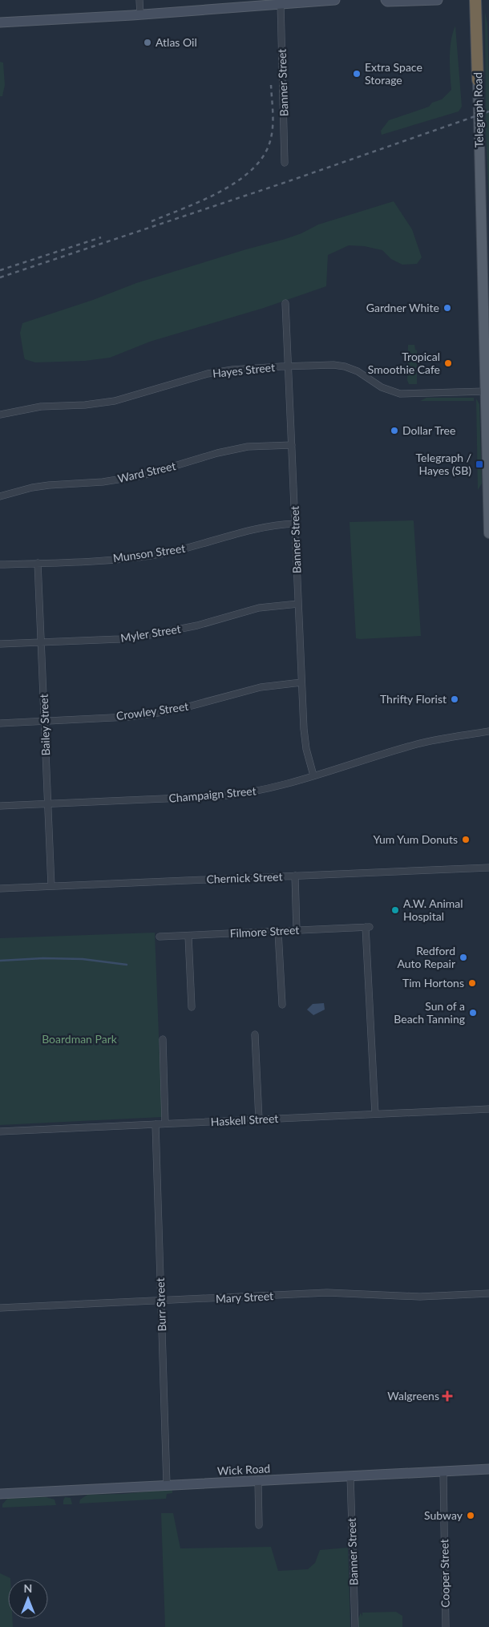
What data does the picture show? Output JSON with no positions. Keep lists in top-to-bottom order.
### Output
{
  "streets": {
    "highway": ["Telegraph Road"],
    "street": [
      "Banner Street",
      "Hayes Street",
      "Ward Street",
      "Munson Street",
      "Myler Street",
      "Crowley Street",
      "Bailey Street",
      "Champaign Street",
      "Chernick Street",
      "Filmore Street",
      "Haskell Street",
      "Mary Street",
      "Burr Street",
      "Wick Road",
      "Cooper Street"
    ]
  },
  "crossings": [
    ["Banner Street", "Hayes Street"],
    ["Banner Street", "Ward Street"],
    ["Banner Street", "Munson Street"],
    ["Banner Street", "Myler Street"],
    ["Banner Street", "Crowley Street"],
    ["Banner Street", "Champaign Street"],
    ["Banner Street", "Wick Road"],
    ["Telegraph Road", "Hayes Street"],
    ["Munson Street", "Bailey Street"],
    ["Myler Street", "Bailey Street"],
    ["Crowley Street", "Bailey Street"],
    ["Bailey Street", "Champaign Street"],
    ["Bailey Street", "Chernick Street"],
    ["Filmore Street", "Haskell Street"],
    ["Haskell Street", "Burr Street"],
    ["Mary Street", "Burr Street"],
    ["Burr Street", "Wick Road"],
    ["Wick Road", "Cooper Street"]
  ],
  "parks": ["Boardman Park"],
  "places": {
    "other": [
      "Atlas Oil",
      "Extra Space Storage",
      "Gardner White",
      "Tropical Smoothie Cafe",
      "Dollar Tree",
      "Thrifty Florist",
      "Yum Yum Donuts",
      "A.W. Animal Hospital",
      "Redford Auto Repair",
      "Tim Hortons",
      "Sun of a Beach Tanning",
      "Subway"
    ],
    "transit": ["Telegraph / Hayes (SB)"],
    "health": ["Walgreens"]
  },
  "north": "top"
}
